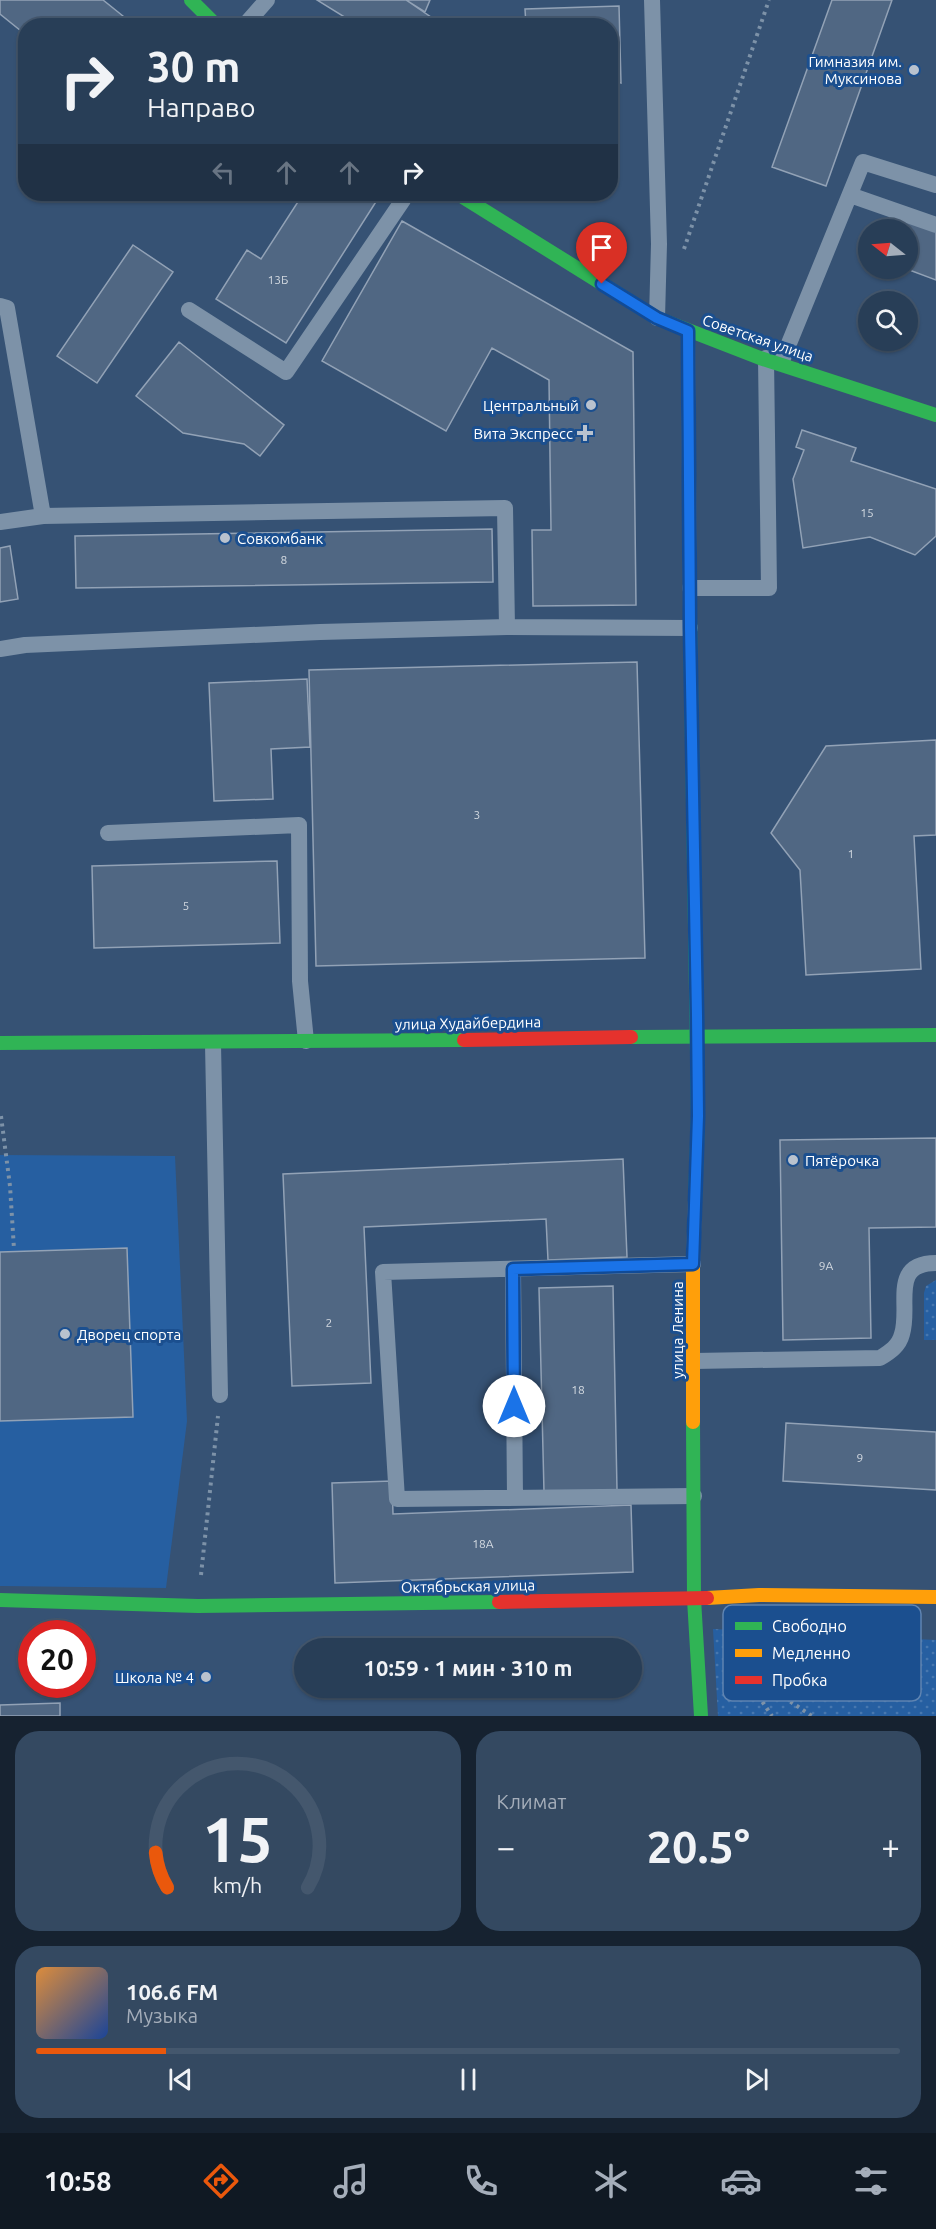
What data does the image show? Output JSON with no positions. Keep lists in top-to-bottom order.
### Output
{
  "streets": {
    "street": [
      "Советская улица",
      "улица Худайбердина",
      "улица Ленина",
      "Октябрьская улица"
    ]
  },
  "crossings": [
    ["Советская улица", "улица Ленина"],
    ["улица Худайбердина", "улица Ленина"],
    ["улица Ленина", "Октябрьская улица"]
  ],
  "places": {
    "other": [
      "Гимназия им. Муксинова",
      "Центральный",
      "Совкомбанк",
      "Пятёрочка",
      "Дворец спорта",
      "Школа № 4"
    ],
    "health": ["Вита Экспресс"]
  },
  "house_numbers": [
    "13Б",
    "15",
    "8",
    "3",
    "1",
    "5",
    "9А",
    "2",
    "18",
    "9",
    "18А"
  ],
  "legend": ["Свободно", "Медленно", "Пробка"],
  "north": "left",
  "page": {
    "turn": ["30 m", "Направо"],
    "limit": "20",
    "trip": "10:59 · 1 мин · 310 m",
    "tile": "Климат",
    "heat": ["−", "20.5°", "+"],
    "song": ["106.6 FM", "Музыка"],
    "tabs": "10:58",
    "gauge": ["15", "km/h"]
  }
}
